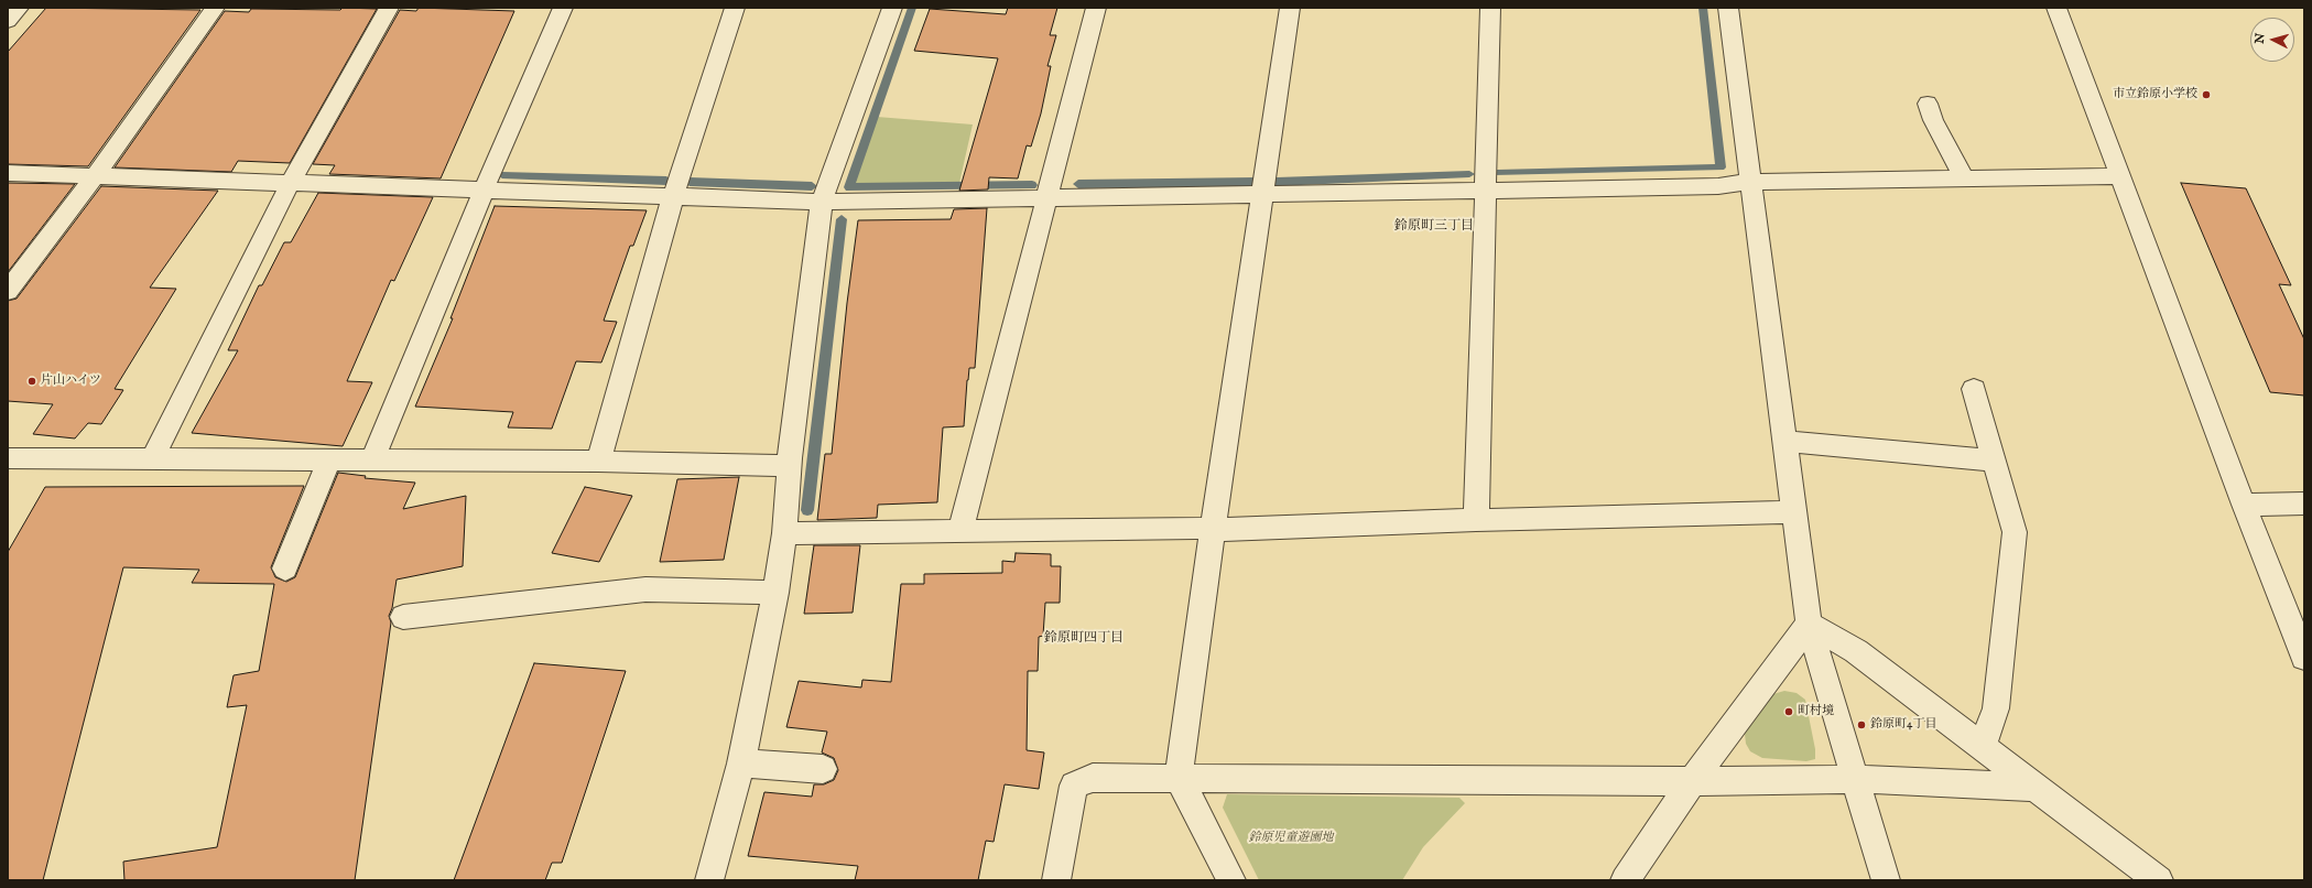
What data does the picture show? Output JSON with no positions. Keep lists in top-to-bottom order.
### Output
{
  "districts": ["鈴原町三丁目", "鈴原町四丁目"],
  "parks": ["鈴原児童遊園地"],
  "places": [
    "市立鈴原小学校",
    "片山ハイツ",
    "町村境",
    "鈴原町4丁目"
  ],
  "north": "left"
}
